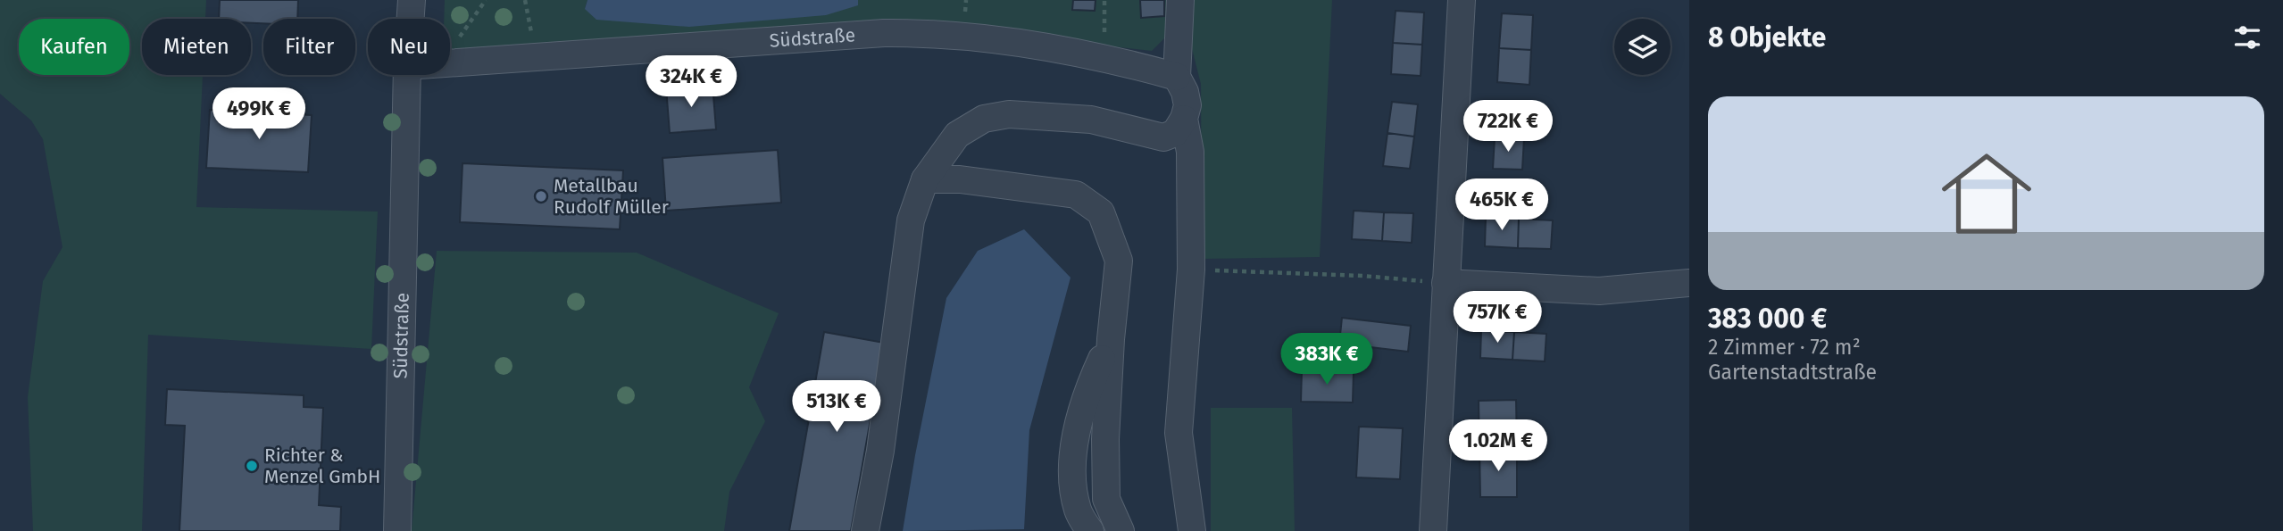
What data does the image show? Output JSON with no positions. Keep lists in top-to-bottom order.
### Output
{
  "streets": {
    "street": ["Südstraße"]
  },
  "places": ["Metallbau Rudolf Müller", "Richter & Menzel GmbH"],
  "page": {
    "heading": "8 Objekte",
    "chip": [
      "Kaufen",
      "Mieten",
      "Filter",
      "Neu"
    ],
    "price": [
      "324K €",
      "499K €",
      "722K €",
      "465K €",
      "757K €",
      "383K €",
      "513K €",
      "1.02M €"
    ],
    "list": [
      {
        "name": "383 000 €",
        "note": "2 Zimmer · 72 m² · Gartenstadtstraße"
      }
    ]
  }
}
